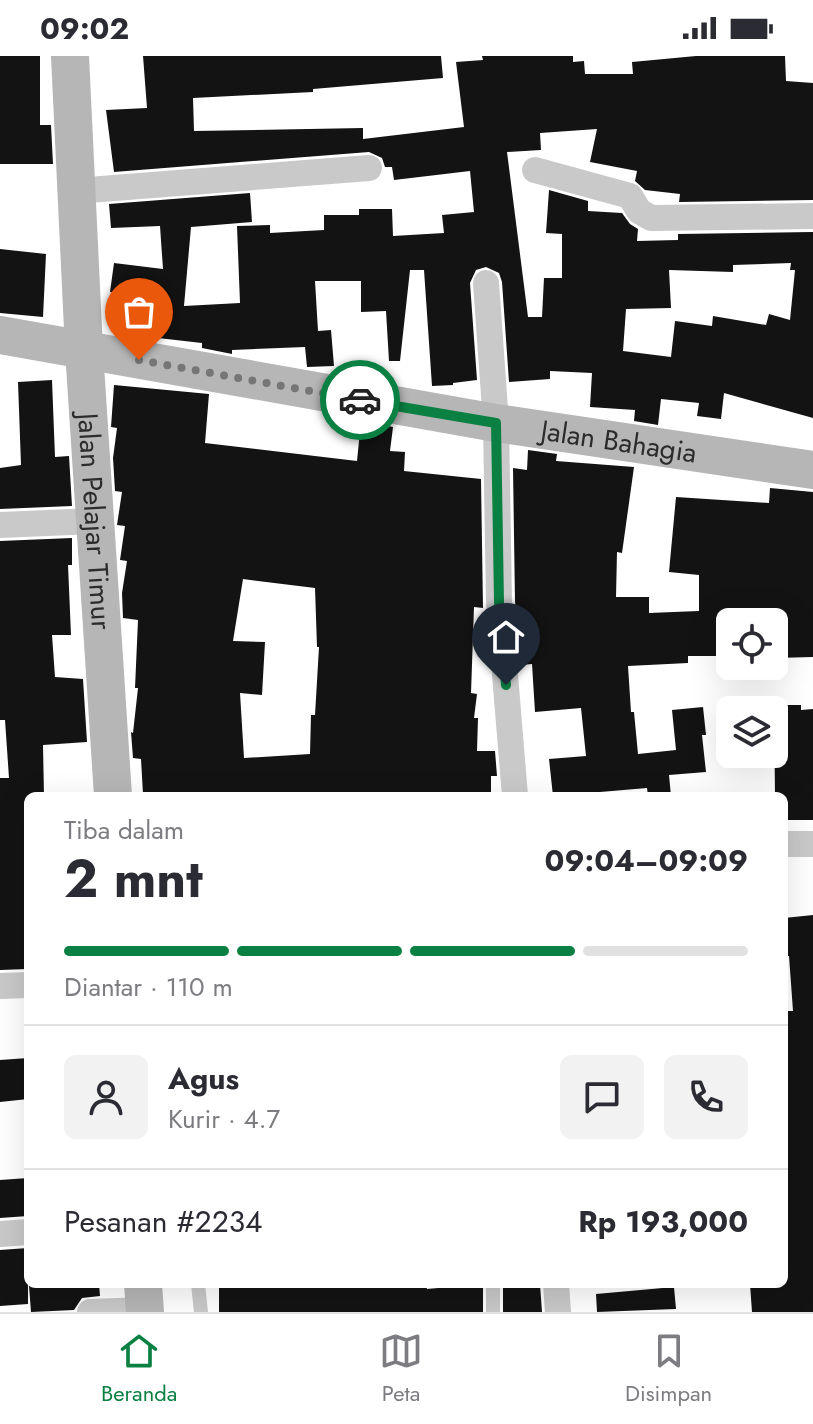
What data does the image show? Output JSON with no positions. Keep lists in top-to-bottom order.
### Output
{
  "streets": {
    "main road": ["Jalan Bahagia", "Jalan Pelajar Timur"]
  },
  "crossings": [
    ["Jalan Bahagia", "Jalan Pelajar Timur"]
  ],
  "page": {
    "status": "09:02",
    "heading": ["2 mnt", "Tiba dalam", "09:04–09:09"],
    "panel": [
      "Agus",
      "Kurir · 4.7",
      "Pesanan #2234",
      "Rp 193,000"
    ],
    "bar": "Diantar · 110 m",
    "tabs": ["Beranda", "Peta", "Disimpan"]
  }
}
